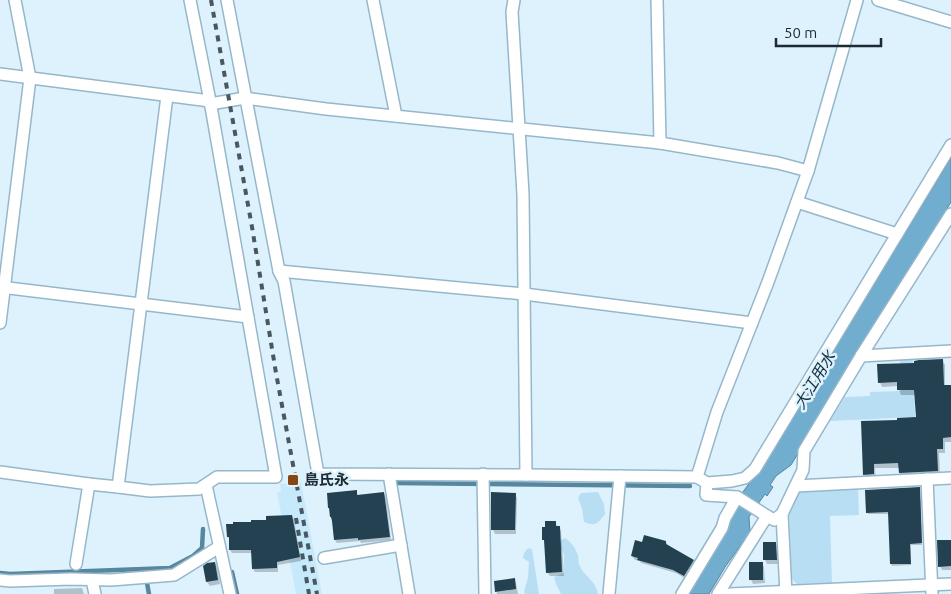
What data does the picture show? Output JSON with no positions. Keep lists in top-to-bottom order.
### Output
{
  "water": ["大江用水"],
  "places": {
    "transit": ["島氏永"]
  },
  "scale_bar": "50 m"
}
